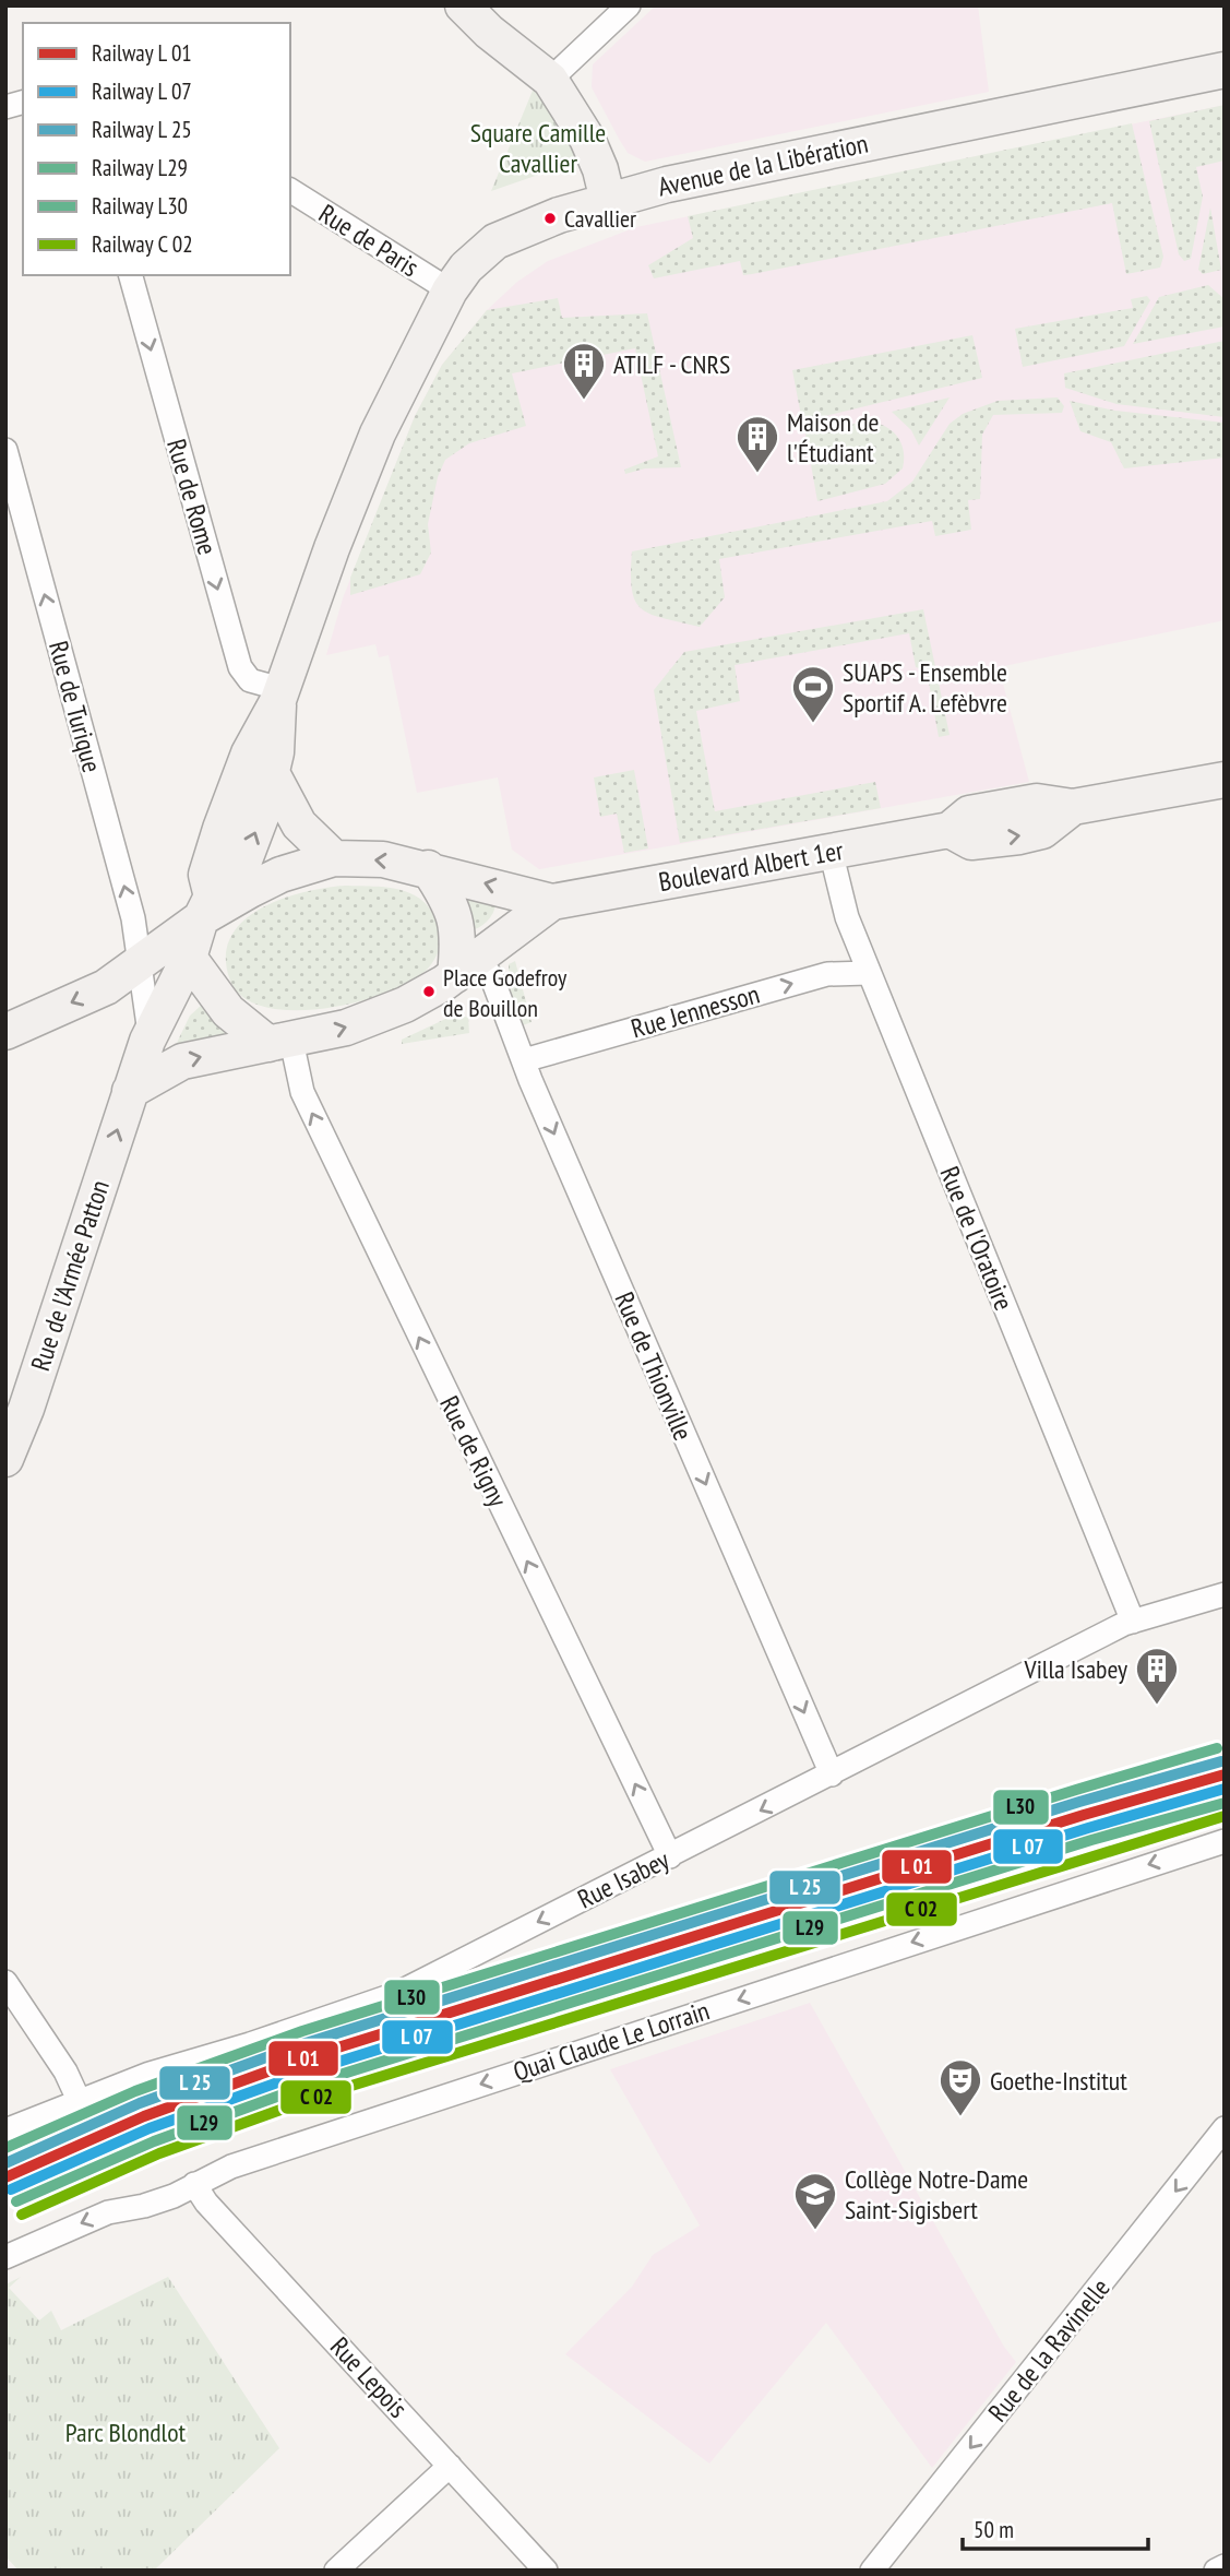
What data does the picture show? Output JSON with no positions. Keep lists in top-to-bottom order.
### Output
{
  "streets": {
    "main road": ["Avenue de la Libération", "Boulevard Albert 1er", "Rue de l'Armée Patton"],
    "street": [
      "Rue de Paris",
      "Rue de Rome",
      "Rue de Turique",
      "Rue Jennesson",
      "Rue de l'Oratoire",
      "Rue de Thionville",
      "Rue de Rigny",
      "Rue Isabey",
      "Quai Claude Le Lorrain",
      "Rue de la Ravinelle",
      "Rue Lepois"
    ]
  },
  "crossings": [
    ["Avenue de la Libération", "Rue de Paris"],
    ["Avenue de la Libération", "Rue de Rome"],
    ["Avenue de la Libération", "Boulevard Albert 1er"],
    ["Avenue de la Libération", "Rue de l'Armée Patton"],
    ["Avenue de la Libération", "Rue de Thionville"],
    ["Avenue de la Libération", "Rue de Rigny"],
    ["Rue de Turique", "Rue de l'Armée Patton"],
    ["Boulevard Albert 1er", "Rue de l'Oratoire"],
    ["Boulevard Albert 1er", "Rue de l'Armée Patton"],
    ["Boulevard Albert 1er", "Rue de Thionville"],
    ["Boulevard Albert 1er", "Rue de Rigny"],
    ["Rue Jennesson", "Rue de l'Oratoire"],
    ["Rue Jennesson", "Rue de Thionville"],
    ["Rue de l'Oratoire", "Rue Isabey"],
    ["Rue de l'Armée Patton", "Rue de Thionville"],
    ["Rue de l'Armée Patton", "Rue de Rigny"],
    ["Rue de Thionville", "Rue de Rigny"],
    ["Rue de Thionville", "Rue Isabey"],
    ["Rue de Rigny", "Rue Isabey"],
    ["Quai Claude Le Lorrain", "Rue Lepois"]
  ],
  "one_way": [
    "Rue de Rome",
    "Rue de Turique",
    "Rue Jennesson",
    "Rue de l'Armée Patton",
    "Rue de Thionville",
    "Rue de Rigny",
    "Rue Isabey",
    "Quai Claude Le Lorrain",
    "Rue de la Ravinelle"
  ],
  "parks": ["Square Camille Cavallier", "Parc Blondlot"],
  "places": {
    "other": ["Cavallier", "Place Godefroy de Bouillon"],
    "building": ["ATILF - CNRS", "Maison de l'Étudiant", "Villa Isabey"],
    "sports": ["SUAPS - Ensemble Sportif A. Lefèbvre"],
    "theatre": ["Goethe-Institut"],
    "school or university": ["Collège Notre-Dame Saint-Sigisbert"]
  },
  "lines": ["rail line L30", "rail line L29"],
  "legend": [
    "Railway L 01",
    "Railway L 07",
    "Railway L 25",
    "Railway L29",
    "Railway L30",
    "Railway C 02"
  ],
  "scale_bar": "50 m"
}
